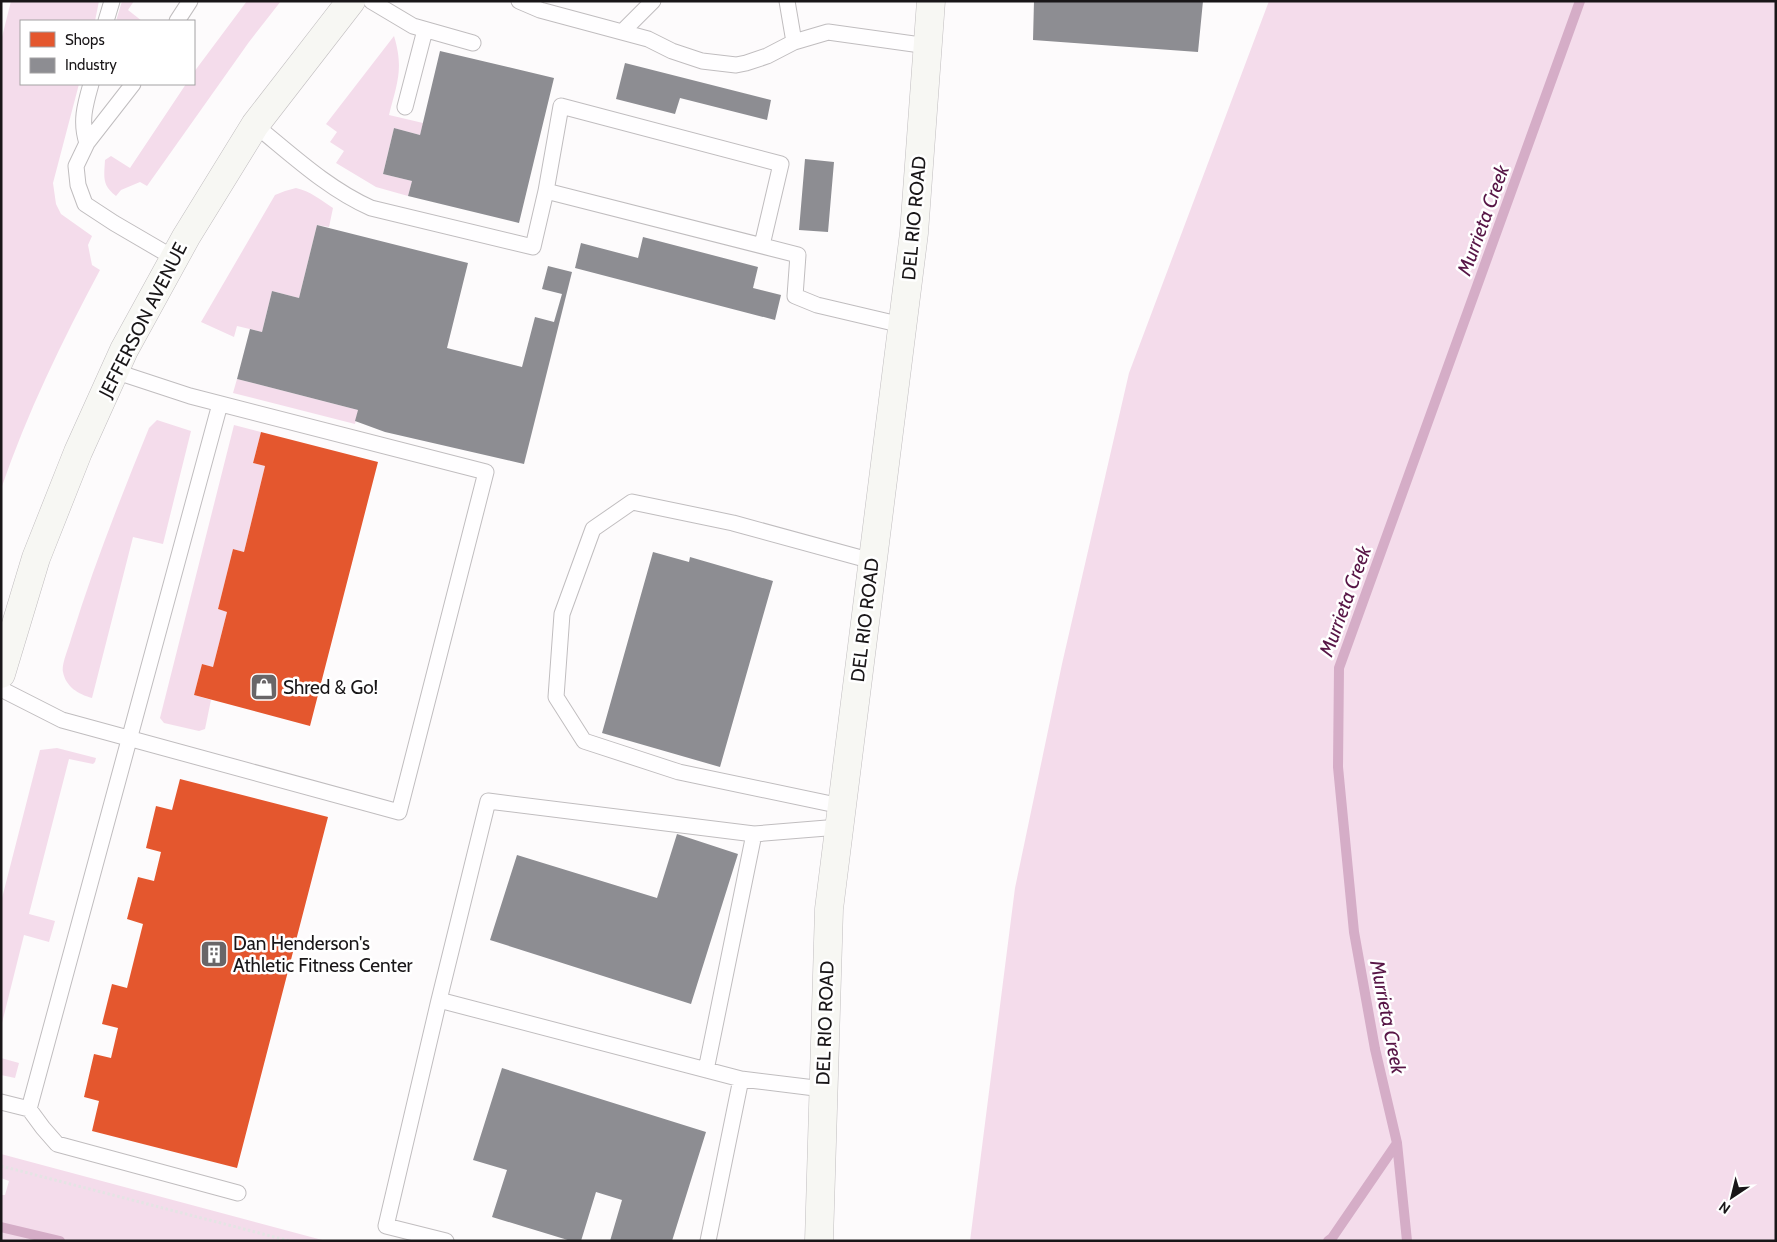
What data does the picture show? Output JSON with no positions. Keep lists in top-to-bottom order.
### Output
{
  "streets": {
    "street": ["DEL RIO ROAD", "JEFFERSON AVENUE"]
  },
  "water": ["Murrieta Creek"],
  "places": {
    "shop": ["Shred & Go!"],
    "building": ["Dan Henderson's Athletic Fitness Center"]
  },
  "legend": ["Shops", "Industry"],
  "north": "bottom left"
}
